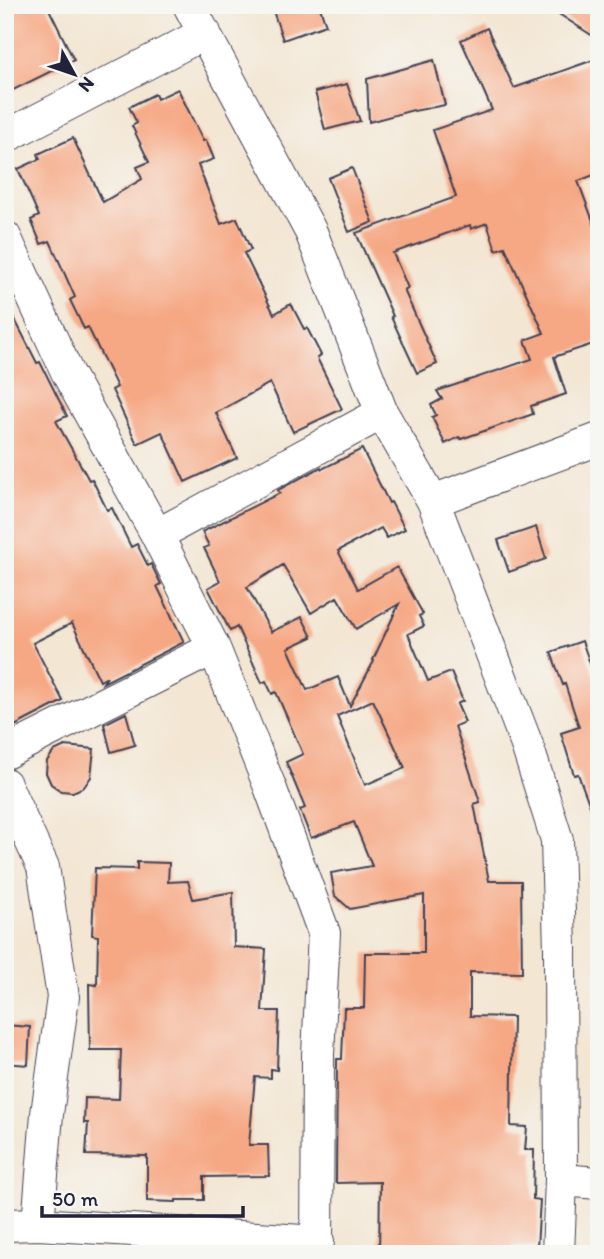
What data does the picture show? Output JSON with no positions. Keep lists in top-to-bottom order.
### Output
{
  "scale_bar": "50 m",
  "north": "bottom right"
}
